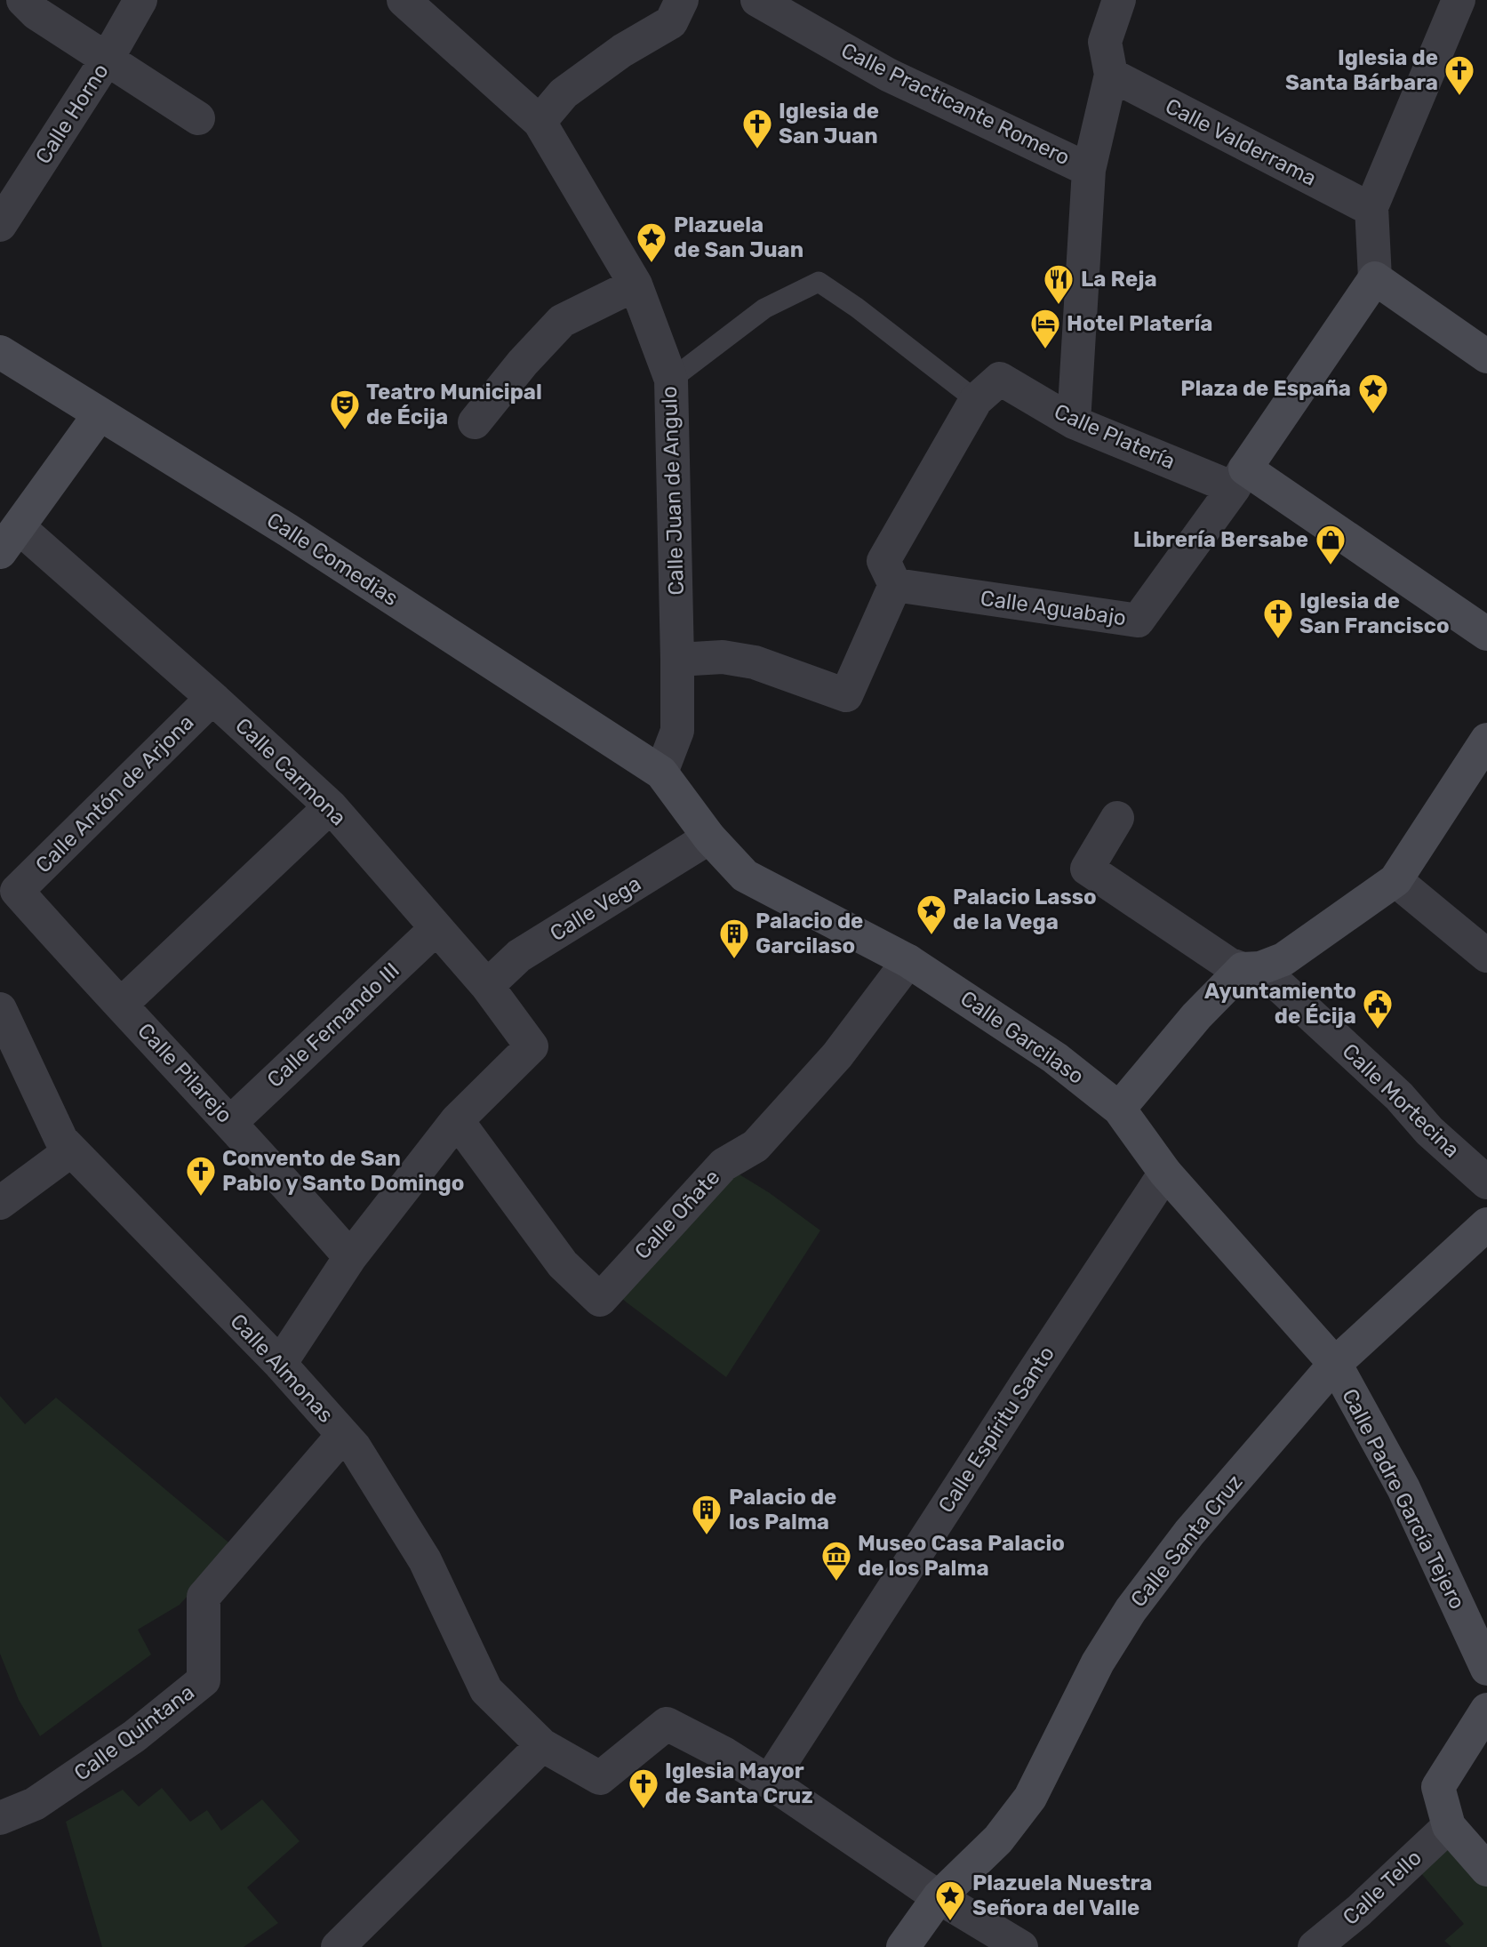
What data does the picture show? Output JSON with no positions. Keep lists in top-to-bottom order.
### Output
{
  "streets": {
    "street": [
      "Calle Practicante Romero",
      "Calle Horno",
      "Calle Valderrama",
      "Calle Platería",
      "Calle Juan de Angulo",
      "Calle Comedias",
      "Calle Aguabajo",
      "Calle Carmona",
      "Calle Antón de Arjona",
      "Calle Vega",
      "Calle Fernando III",
      "Calle Garcilaso",
      "Calle Pilarejo",
      "Calle Mortecina",
      "Calle Oñate",
      "Calle Almonas",
      "Calle Espíritu Santo",
      "Calle Padre García Tejero",
      "Calle Santa Cruz",
      "Calle Quintana",
      "Calle Tello"
    ]
  },
  "crossings": [
    ["Calle Platería", "Calle Aguabajo"],
    ["Calle Juan de Angulo", "Calle Comedias"],
    ["Calle Juan de Angulo", "Calle Garcilaso"],
    ["Calle Comedias", "Calle Garcilaso"],
    ["Calle Carmona", "Calle Antón de Arjona"],
    ["Calle Carmona", "Calle Vega"],
    ["Calle Carmona", "Calle Fernando III"],
    ["Calle Carmona", "Calle Oñate"],
    ["Calle Antón de Arjona", "Calle Pilarejo"],
    ["Calle Vega", "Calle Garcilaso"],
    ["Calle Fernando III", "Calle Pilarejo"],
    ["Calle Garcilaso", "Calle Oñate"],
    ["Calle Garcilaso", "Calle Espíritu Santo"],
    ["Calle Garcilaso", "Calle Padre García Tejero"],
    ["Calle Garcilaso", "Calle Santa Cruz"],
    ["Calle Almonas", "Calle Espíritu Santo"],
    ["Calle Almonas", "Calle Quintana"],
    ["Calle Padre García Tejero", "Calle Santa Cruz"]
  ],
  "places": {
    "church": [
      "Iglesia de Santa Bárbara",
      "Iglesia de San Juan",
      "Iglesia de San Francisco",
      "Convento de San Pablo y Santo Domingo",
      "Iglesia Mayor de Santa Cruz"
    ],
    "place": [
      "Plazuela de San Juan",
      "Plaza de España",
      "Palacio Lasso de la Vega",
      "Plazuela Nuestra Señora del Valle"
    ],
    "restaurant": ["La Reja"],
    "hotel": ["Hotel Platería"],
    "theatre": ["Teatro Municipal de Écija"],
    "shop": ["Librería Bersabe"],
    "building": ["Palacio de Garcilaso", "Palacio de los Palma"],
    "public building": ["Ayuntamiento de Écija"],
    "museum": ["Museo Casa Palacio de los Palma"]
  }
}
